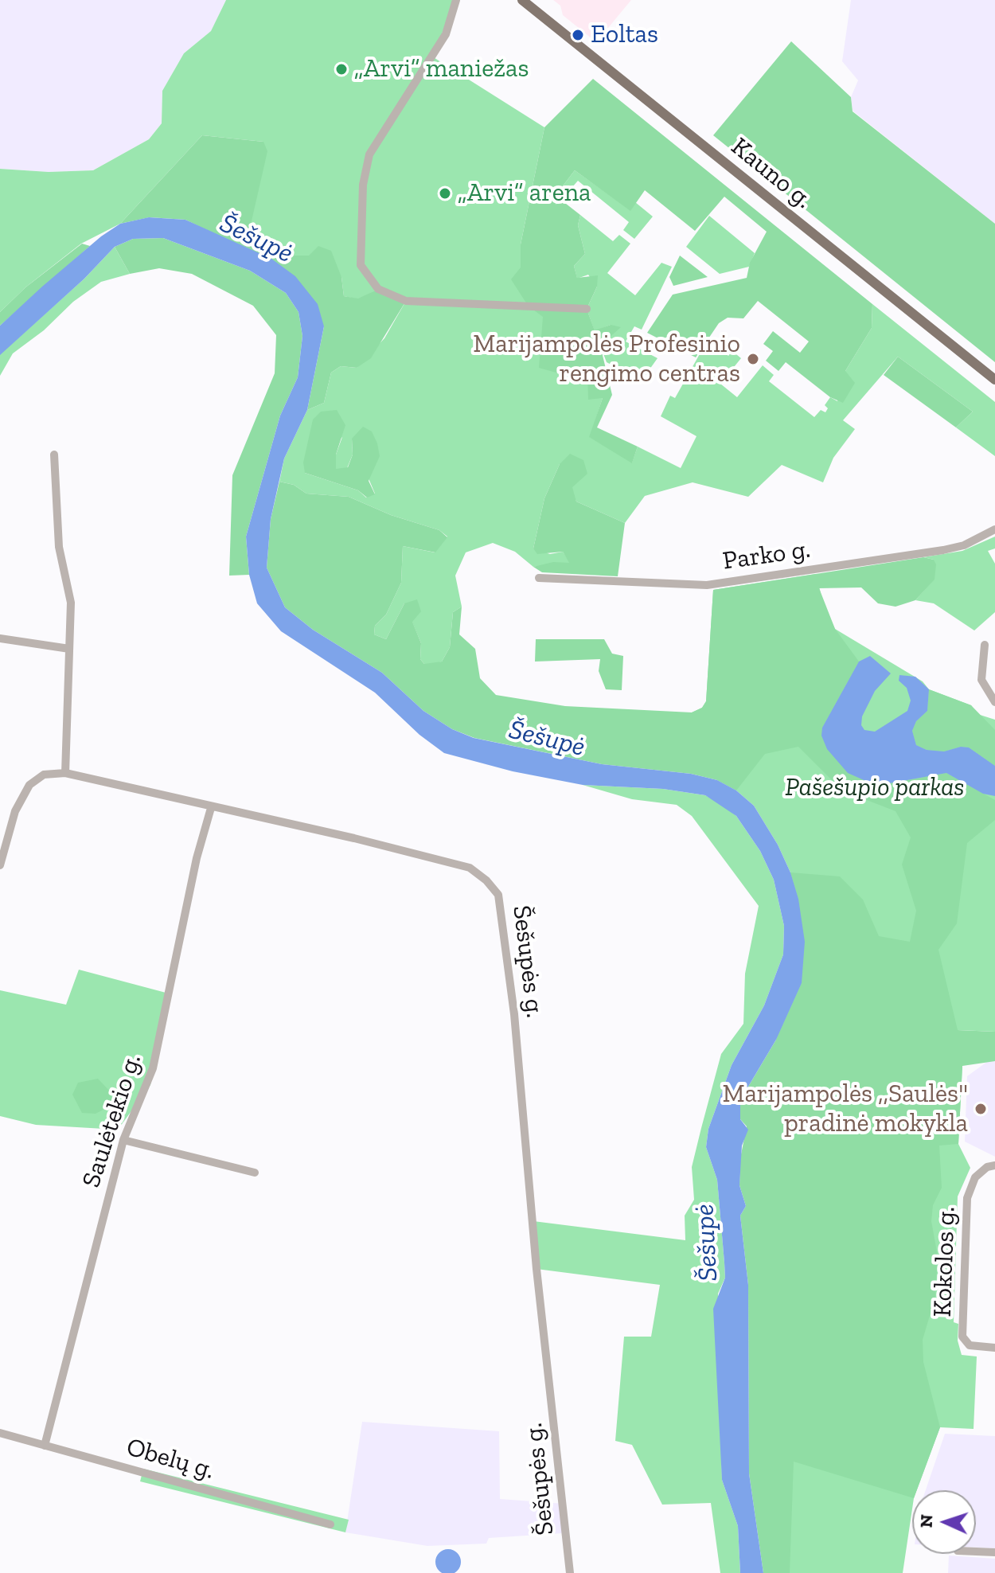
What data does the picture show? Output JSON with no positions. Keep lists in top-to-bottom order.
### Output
{
  "streets": {
    "main road": ["Kauno g."],
    "street": [
      "Parko g.",
      "Šešupės g.",
      "Saulėtekio g.",
      "Kokolos g.",
      "Obelų g."
    ]
  },
  "crossings": [
    ["Šešupės g.", "Saulėtekio g."],
    ["Saulėtekio g.", "Obelų g."]
  ],
  "water": ["Šešupė"],
  "parks": ["Pašešupio parkas"],
  "places": [
    "Eoltas",
    "„Arvi“ maniežas",
    "„Arvi“ arena",
    "Marijampolės Profesinio rengimo centras",
    "Marijampolės ,,Saulės\" pradinė mokykla"
  ],
  "north": "left"
}
